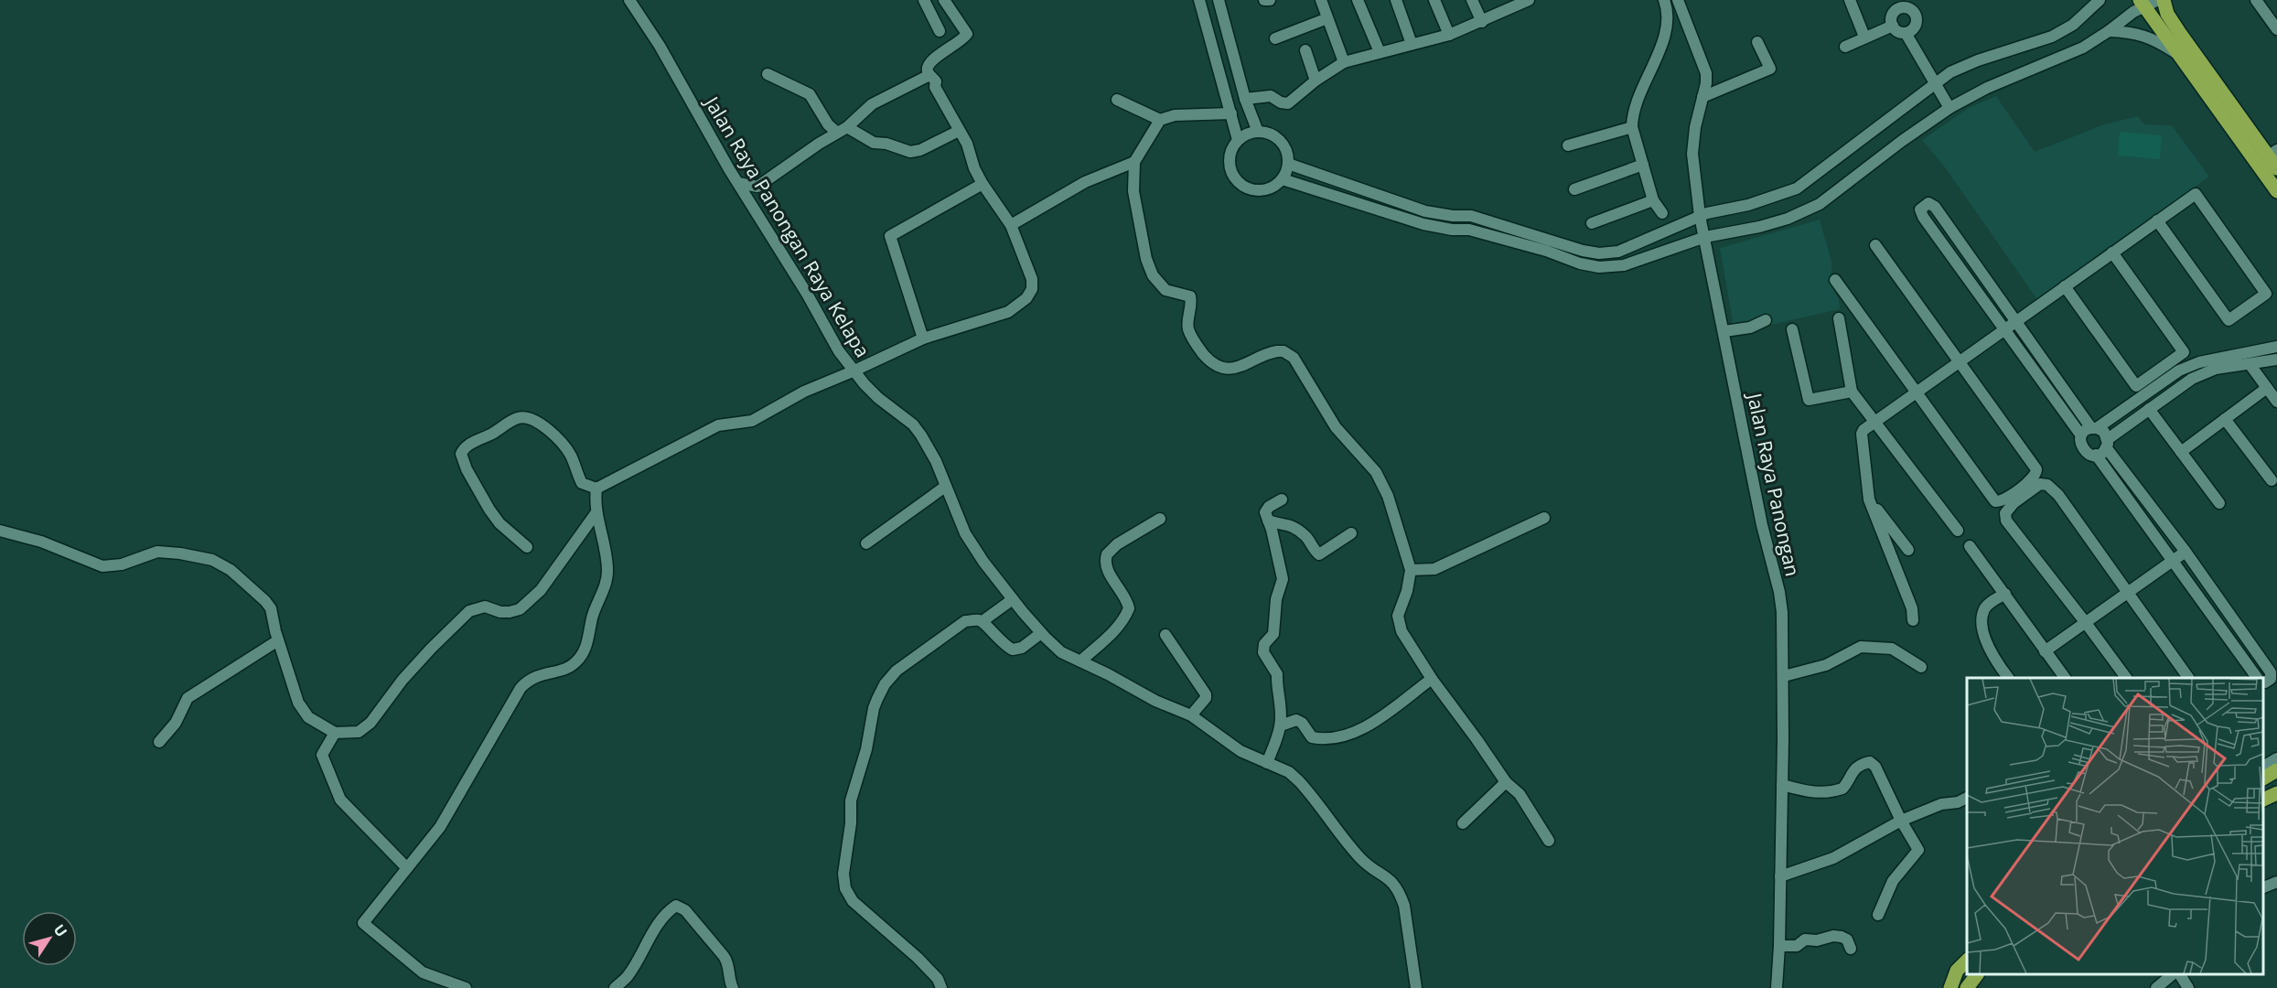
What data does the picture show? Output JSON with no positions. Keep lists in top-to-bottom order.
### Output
{
  "streets": {
    "street": ["Jalan Raya Panongan Raya Kelapa", "Jalan Raya Panongan"]
  },
  "north": "top right"
}
